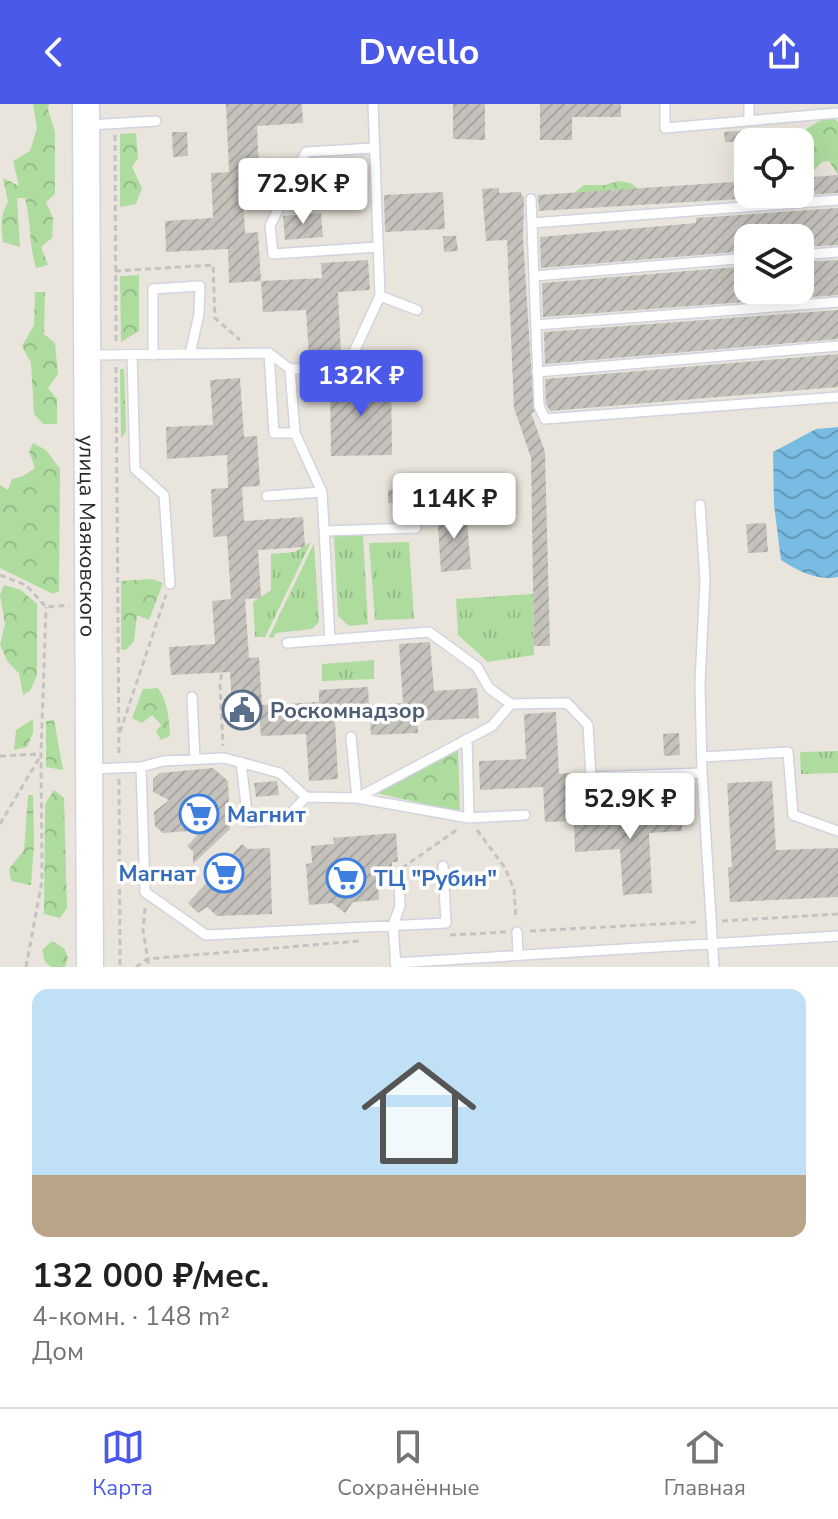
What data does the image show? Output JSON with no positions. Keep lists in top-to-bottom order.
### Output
{
  "streets": {
    "main road": ["улица Маяковского"]
  },
  "places": {
    "public building": ["Роскомнадзор"],
    "supermarket": ["Магнит", "Магнат", "ТЦ \"Рубин\""]
  },
  "page": {
    "header": "Dwello",
    "price": [
      "72.9K ₽",
      "132K ₽",
      "114K ₽",
      "52.9K ₽"
    ],
    "list": [
      {
        "name": "132 000 ₽/мес.",
        "note": "4-комн. · 148 m² · Дом"
      }
    ],
    "tabs": ["Карта", "Сохранённые", "Главная"]
  }
}
